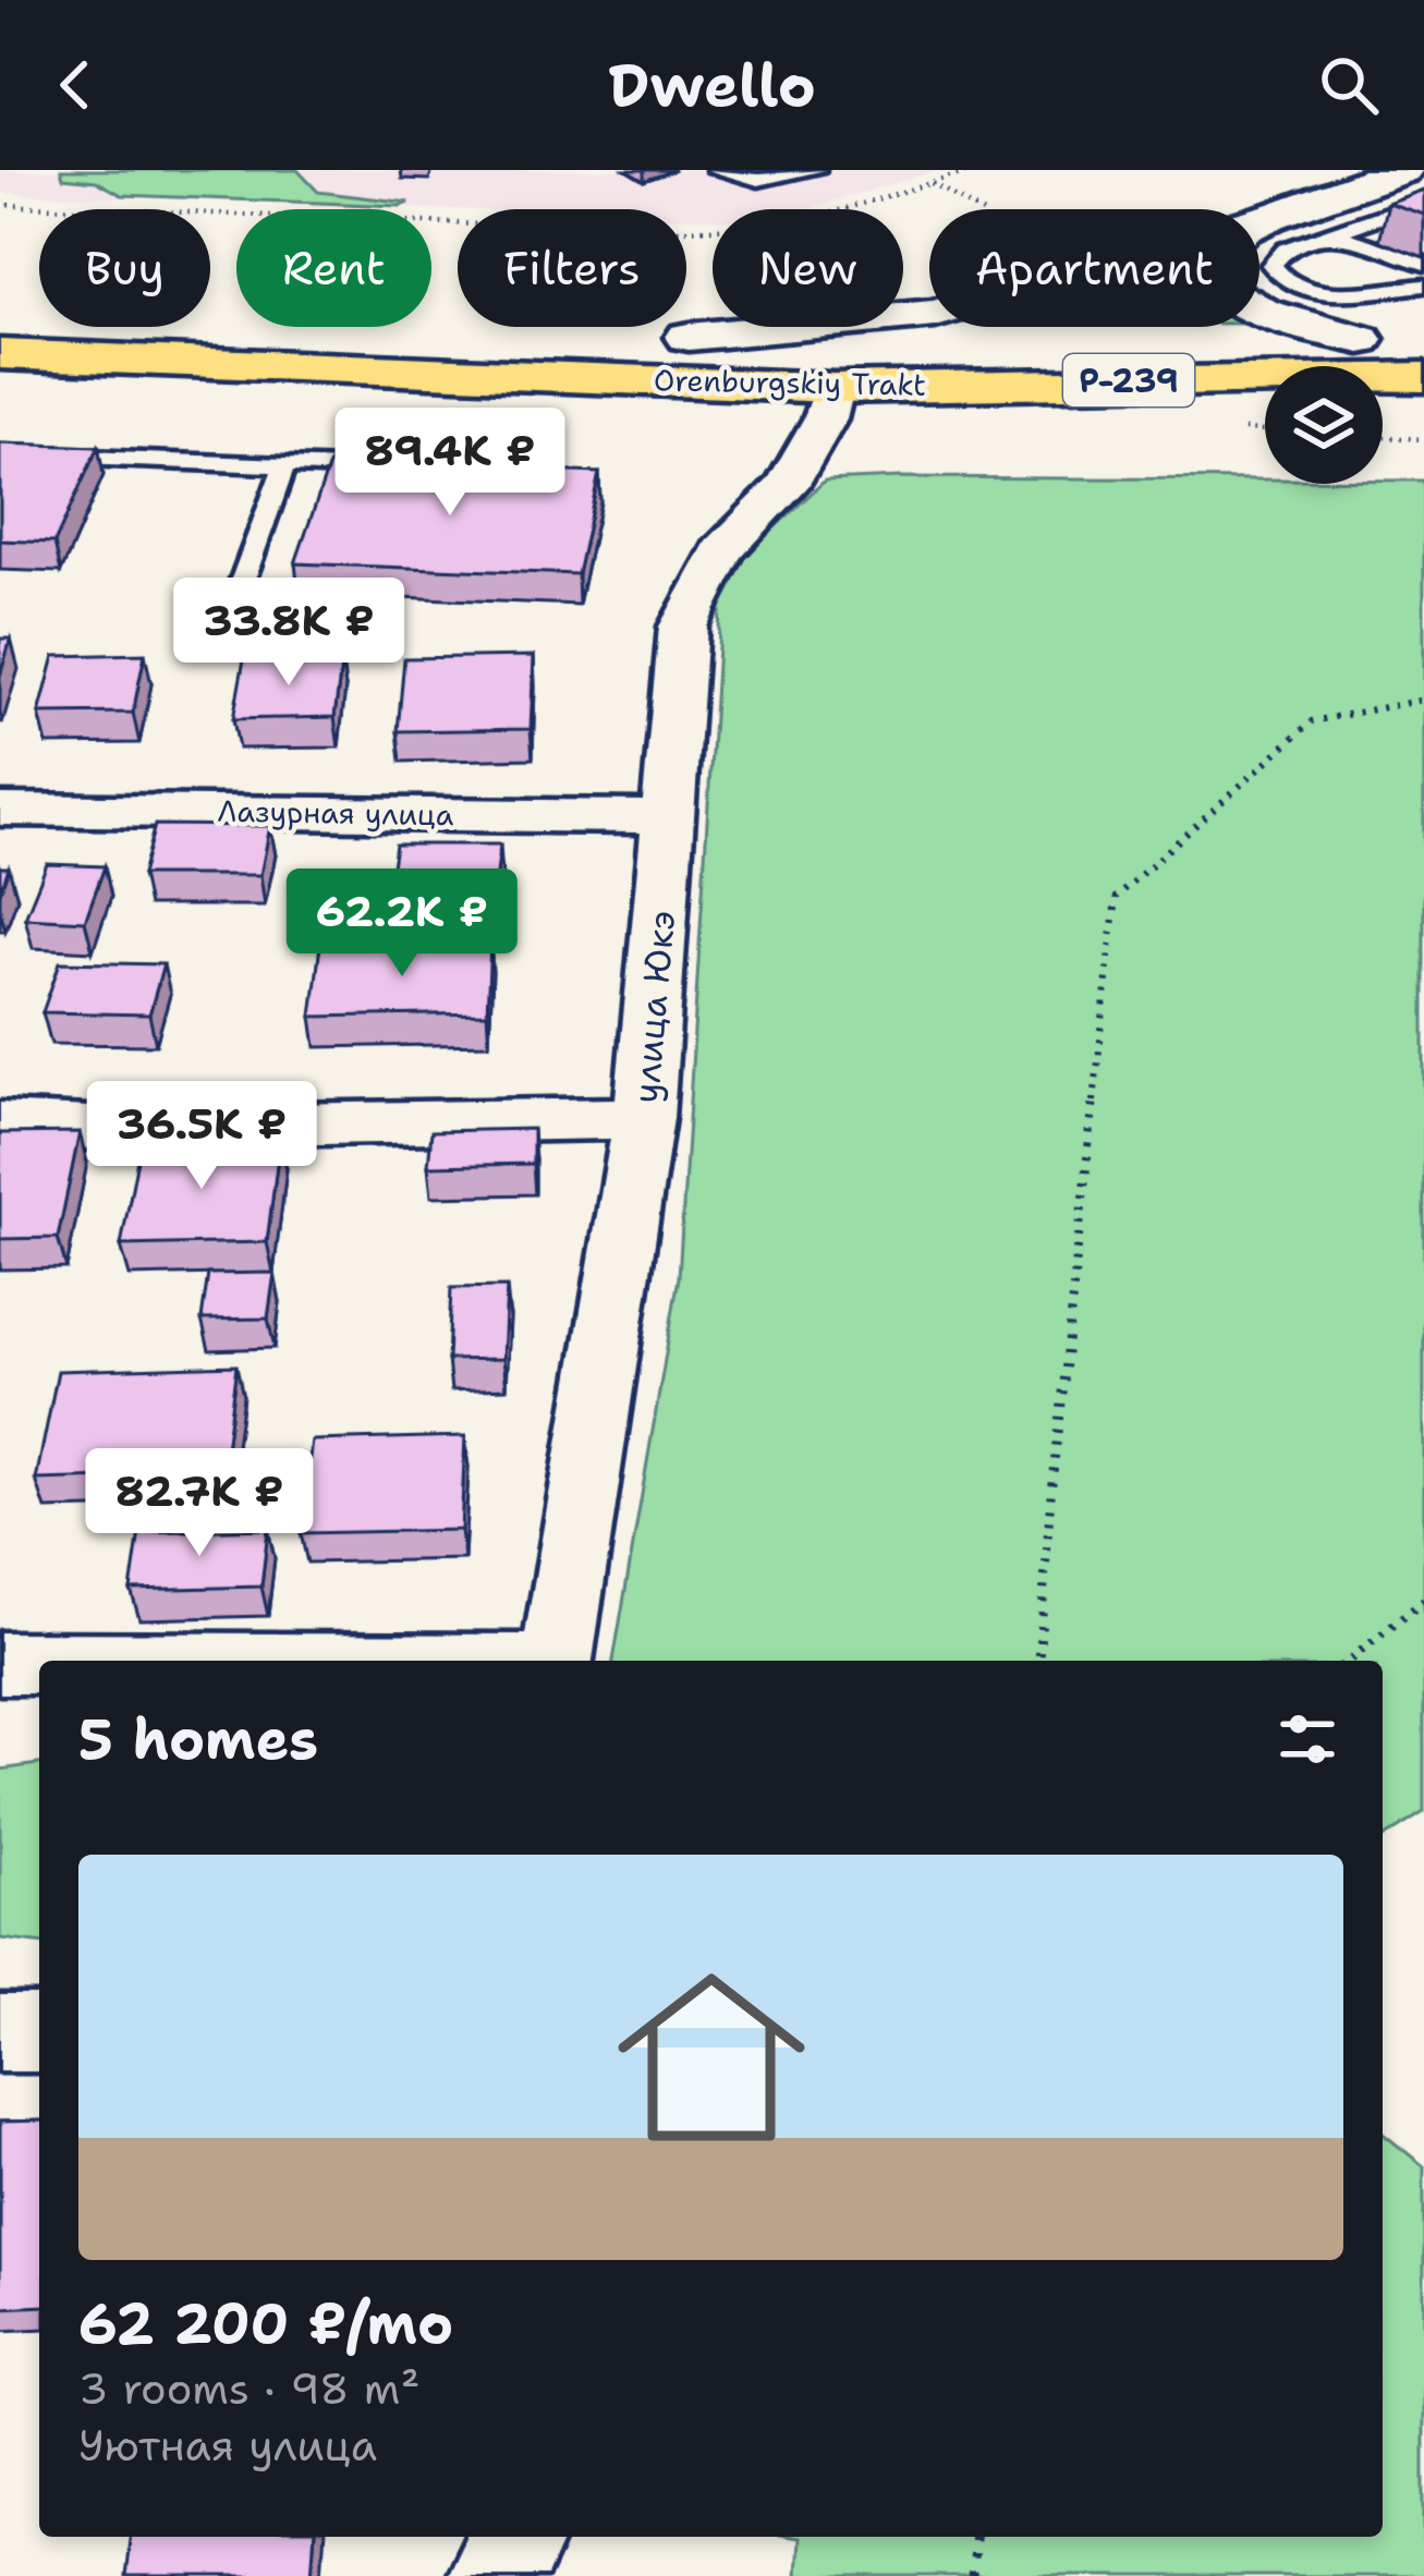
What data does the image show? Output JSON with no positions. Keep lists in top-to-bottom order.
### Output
{
  "streets": {
    "main road": ["Р-239", "Orenburgskiy Trakt"],
    "street": ["Лазурная улица", "улица Юкэ"]
  },
  "crossings": [
    ["Orenburgskiy Trakt", "улица Юкэ"],
    ["Лазурная улица", "улица Юкэ"]
  ],
  "page": {
    "header": "Dwello",
    "chip": [
      "Buy",
      "Rent",
      "Filters",
      "New",
      "Apartment"
    ],
    "price": [
      "89.4K ₽",
      "33.8K ₽",
      "62.2K ₽",
      "36.5K ₽",
      "82.7K ₽"
    ],
    "heading": "5 homes",
    "list": [
      {
        "name": "62 200 ₽/mo",
        "note": "3 rooms · 98 m² · Уютная улица"
      }
    ]
  }
}
